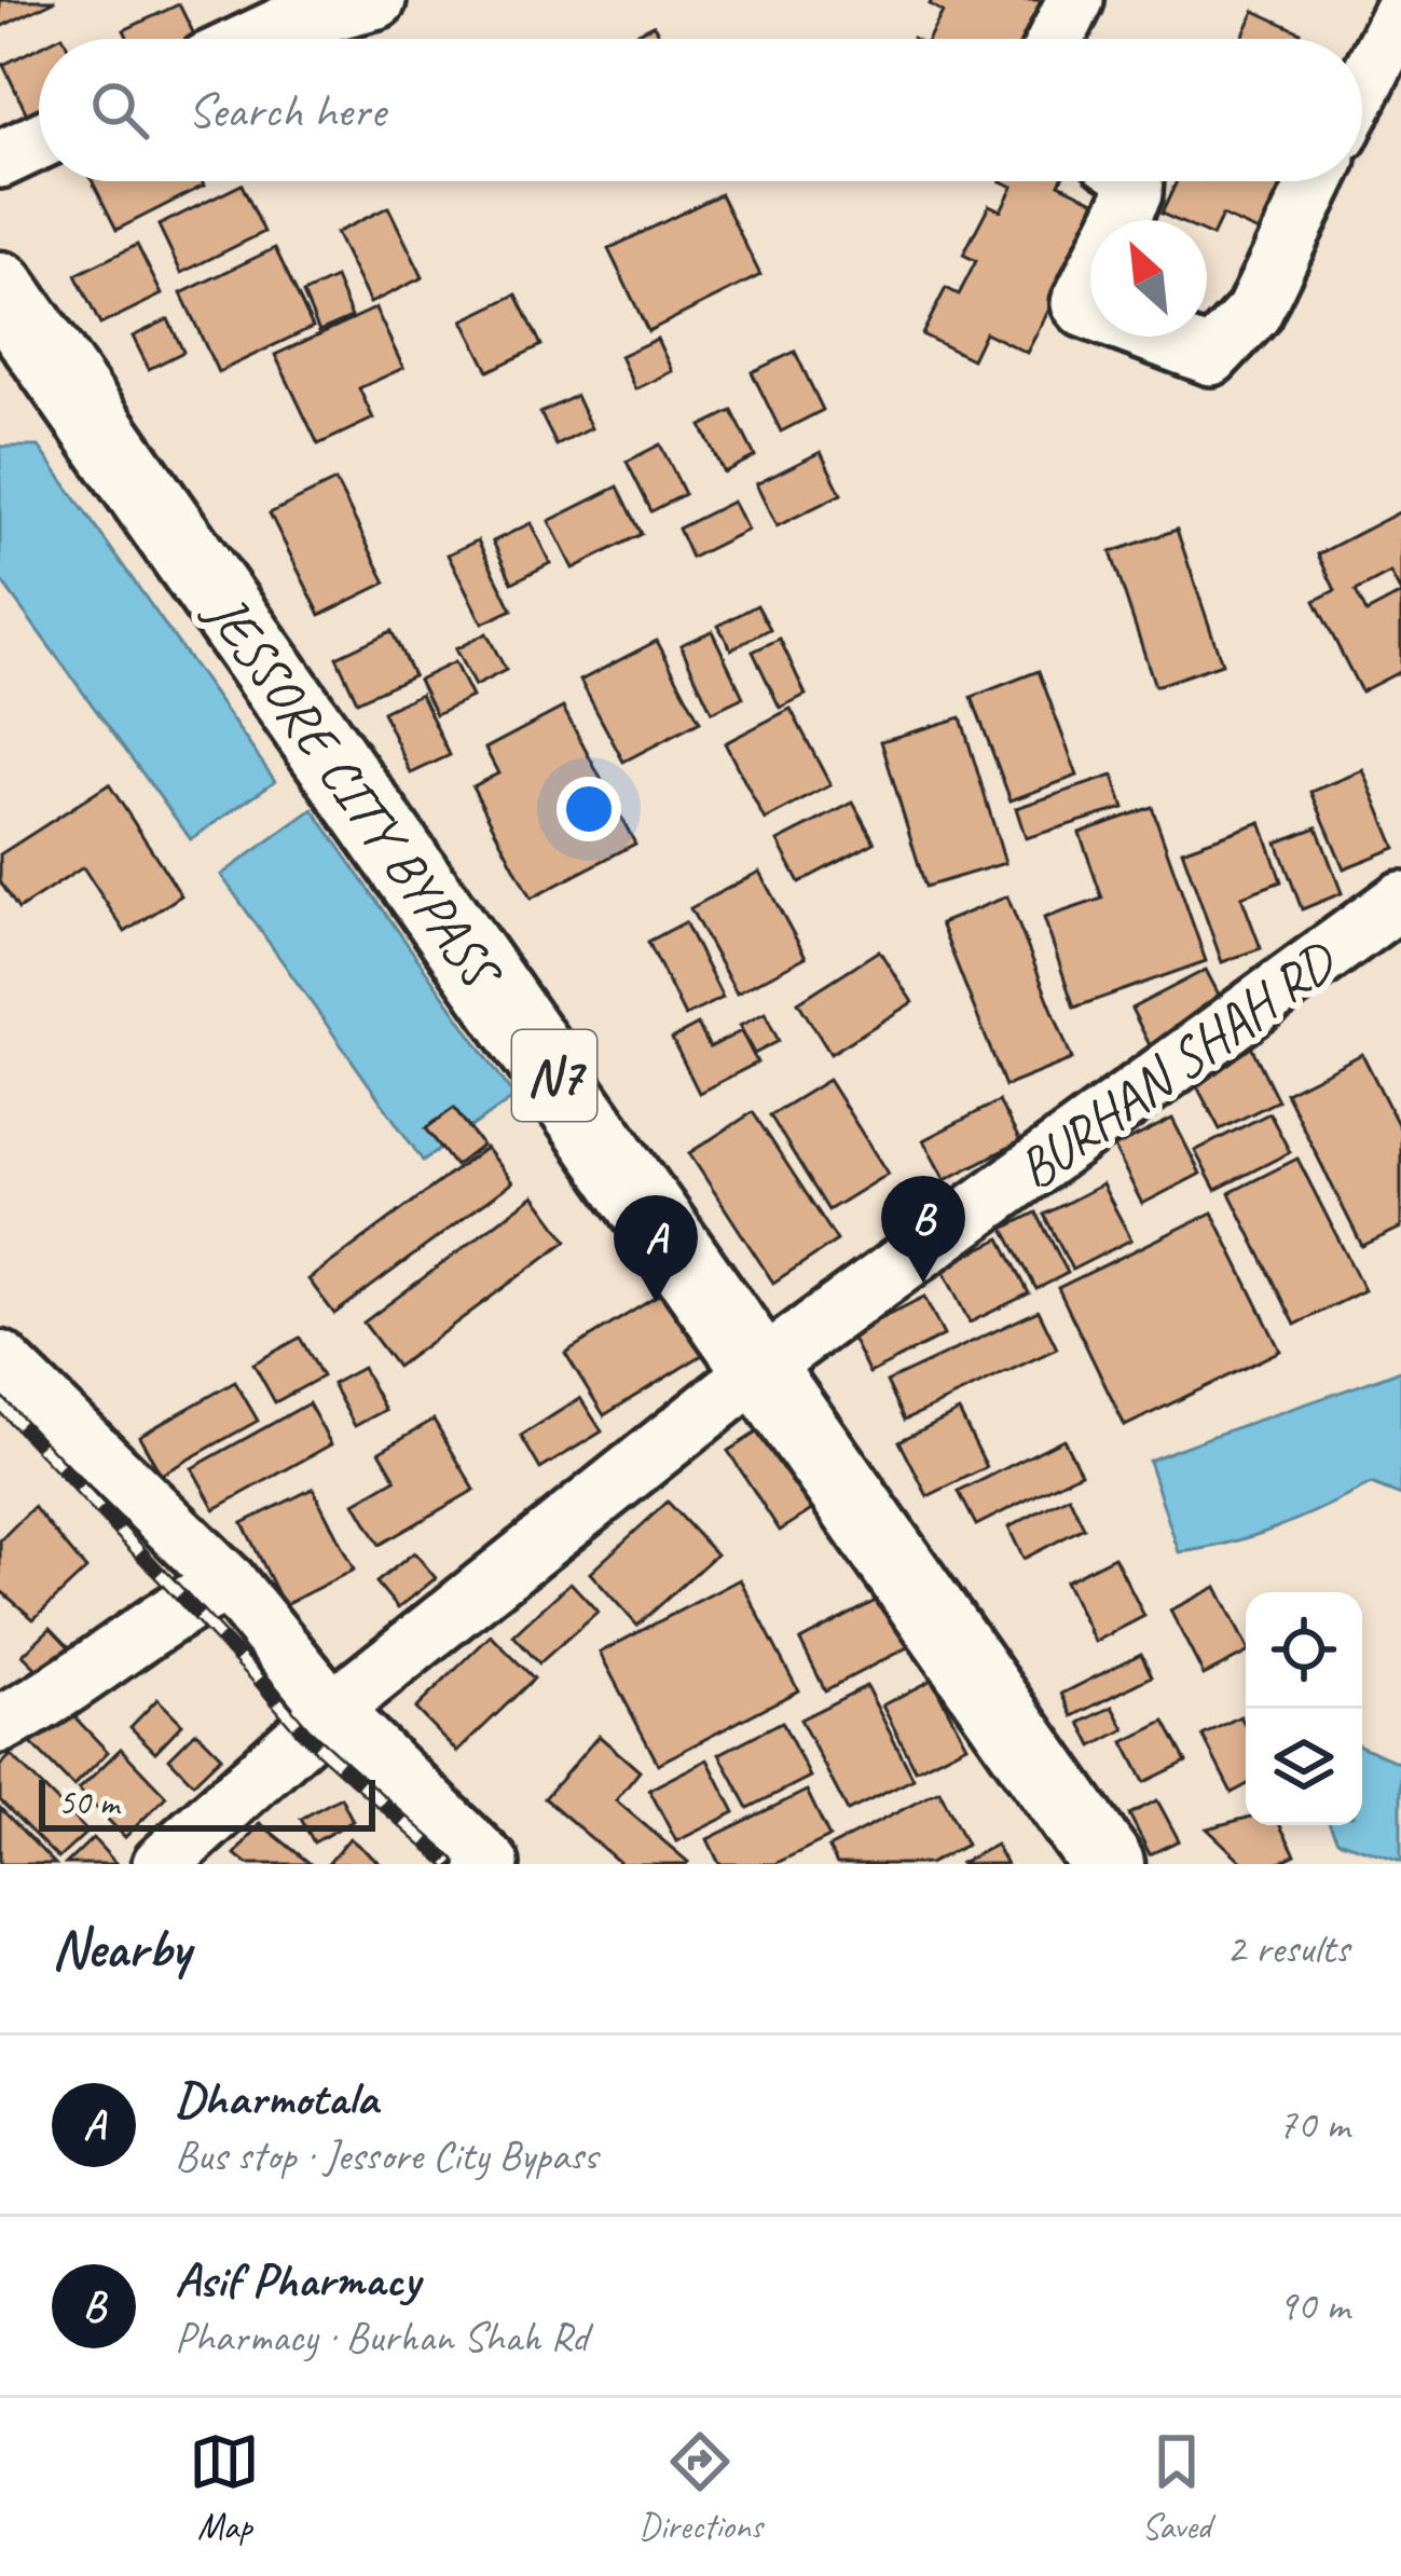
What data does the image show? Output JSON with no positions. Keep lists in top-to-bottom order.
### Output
{
  "streets": {
    "highway": ["JESSORE CITY BYPASS", "N7"],
    "street": ["BURHAN SHAH RD"]
  },
  "crossings": [
    ["JESSORE CITY BYPASS", "BURHAN SHAH RD"]
  ],
  "scale_bar": "50 m",
  "north": "top left",
  "page": {
    "search": "Search here",
    "pins": ["B", "A"],
    "scale": "50 m",
    "heading": ["Nearby", "2 results"],
    "list": [
      {
        "mark": "A",
        "name": "Dharmotala",
        "note": "Bus stop · Jessore City Bypass",
        "value": "70 m"
      },
      {
        "mark": "B",
        "name": "Asif Pharmacy",
        "note": "Pharmacy · Burhan Shah Rd",
        "value": "90 m"
      }
    ],
    "nav": ["Map", "Directions", "Saved"]
  }
}
